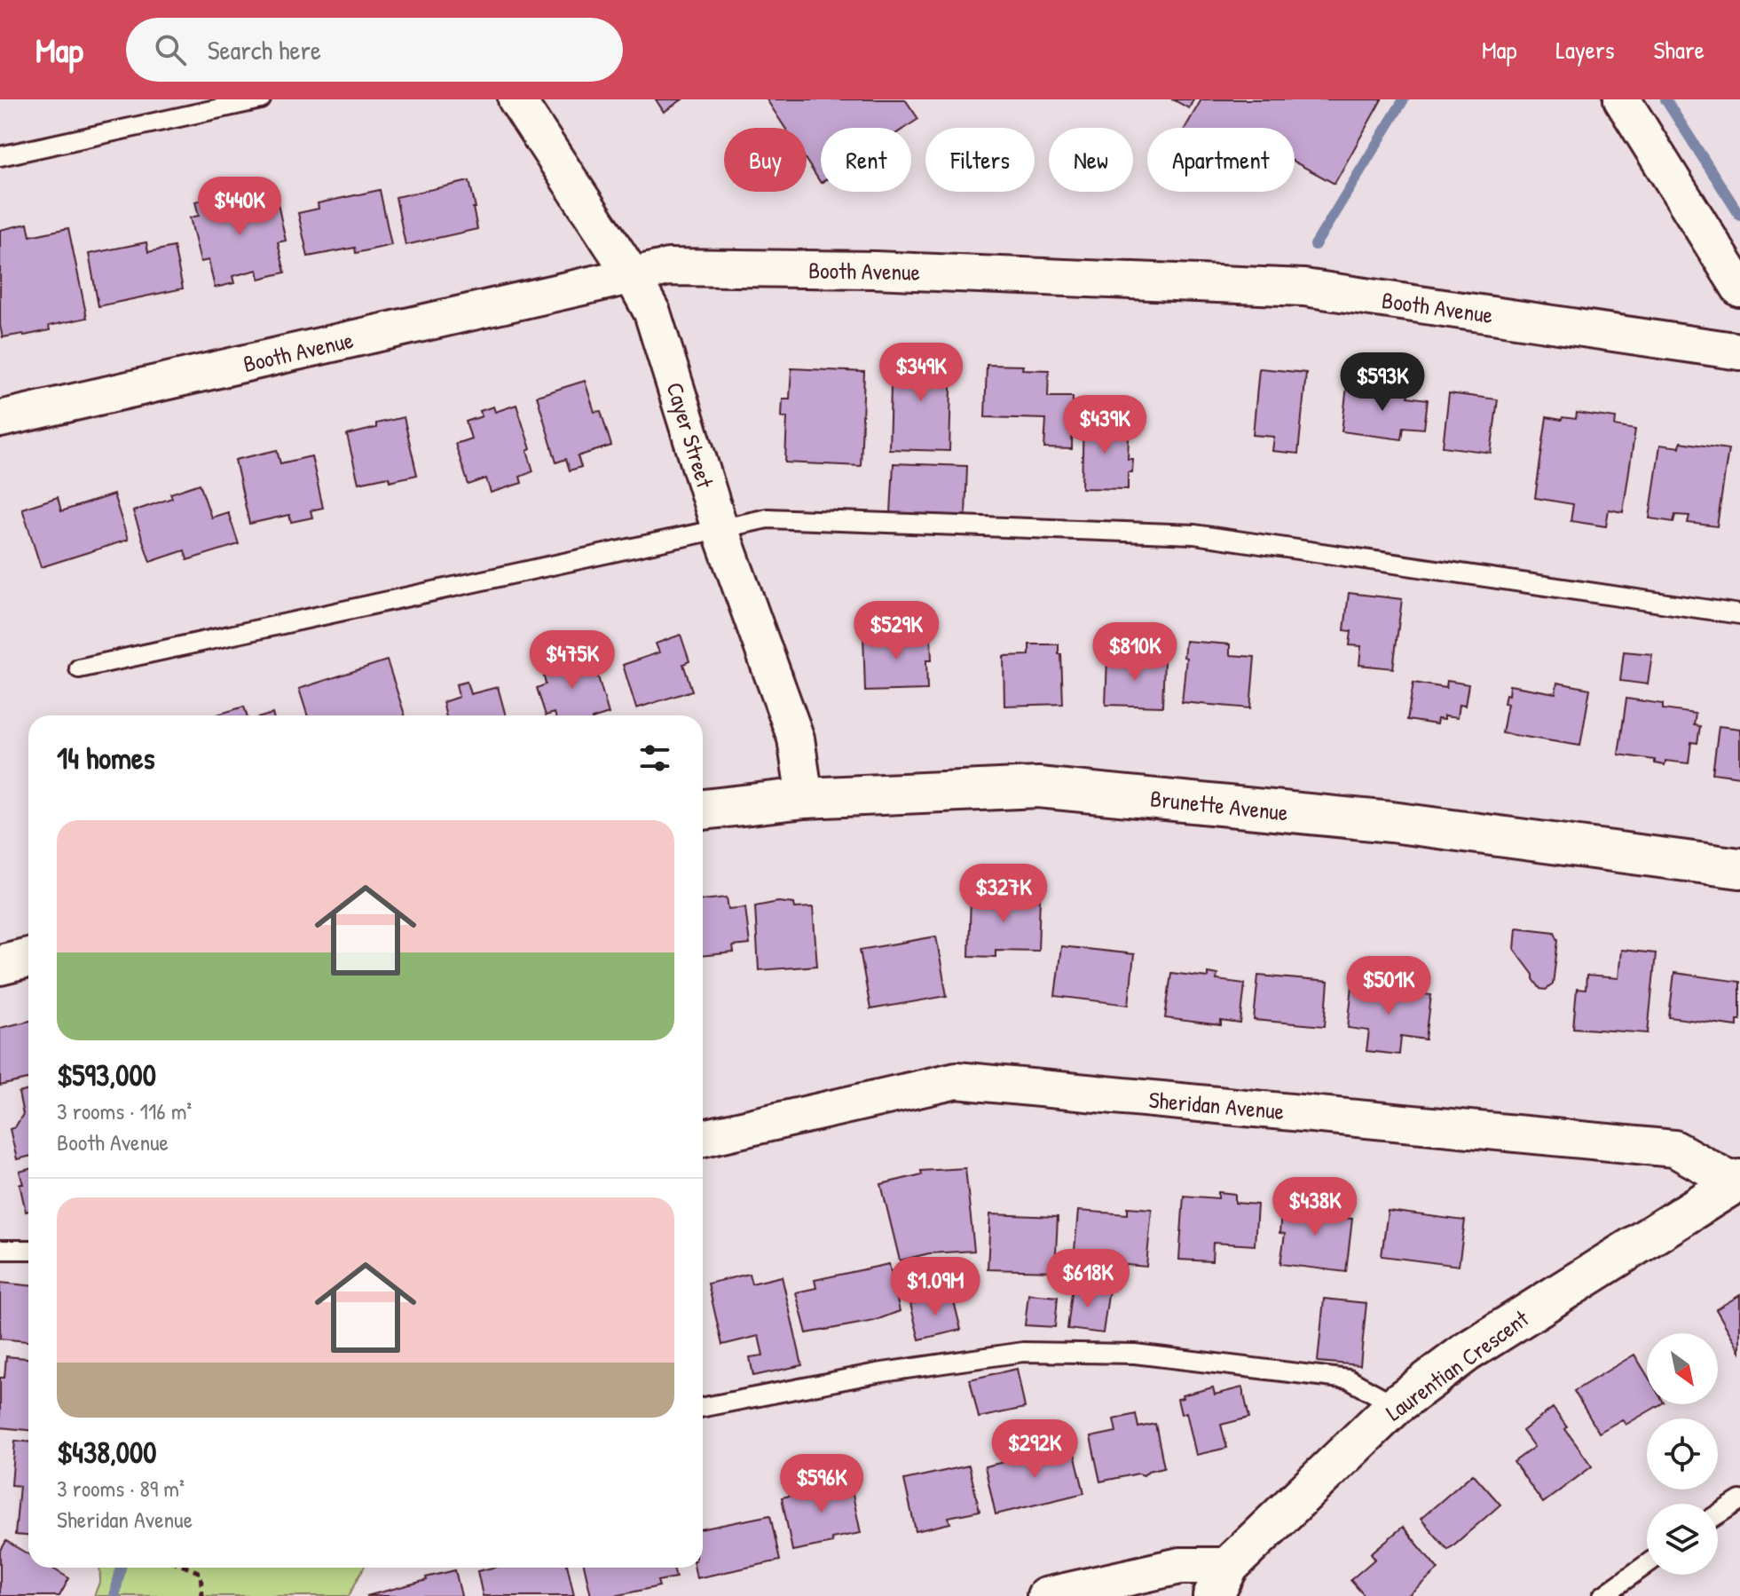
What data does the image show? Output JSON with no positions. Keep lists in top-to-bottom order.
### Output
{
  "streets": {
    "main road": ["Brunette Avenue", "Laurentian Crescent"],
    "street": ["Booth Avenue", "Cayer Street", "Sheridan Avenue"]
  },
  "crossings": [
    ["Booth Avenue", "Cayer Street"],
    ["Cayer Street", "Brunette Avenue"],
    ["Sheridan Avenue", "Laurentian Crescent"]
  ],
  "north": "bottom right",
  "page": {
    "header": "Map",
    "search": "Search here",
    "nav": ["Map", "Layers", "Share"],
    "chip": [
      "Buy",
      "Rent",
      "Filters",
      "New",
      "Apartment"
    ],
    "price": [
      "$440K",
      "$349K",
      "$593K",
      "$439K",
      "$529K",
      "$810K",
      "$475K",
      "$327K",
      "$501K",
      "$438K",
      "$618K",
      "$1.09M",
      "$292K",
      "$596K"
    ],
    "heading": "14 homes",
    "list": [
      {
        "name": "$593,000",
        "note": "3 rooms · 116 m² · Booth Avenue"
      },
      {
        "name": "$438,000",
        "note": "3 rooms · 89 m² · Sheridan Avenue"
      }
    ]
  }
}
